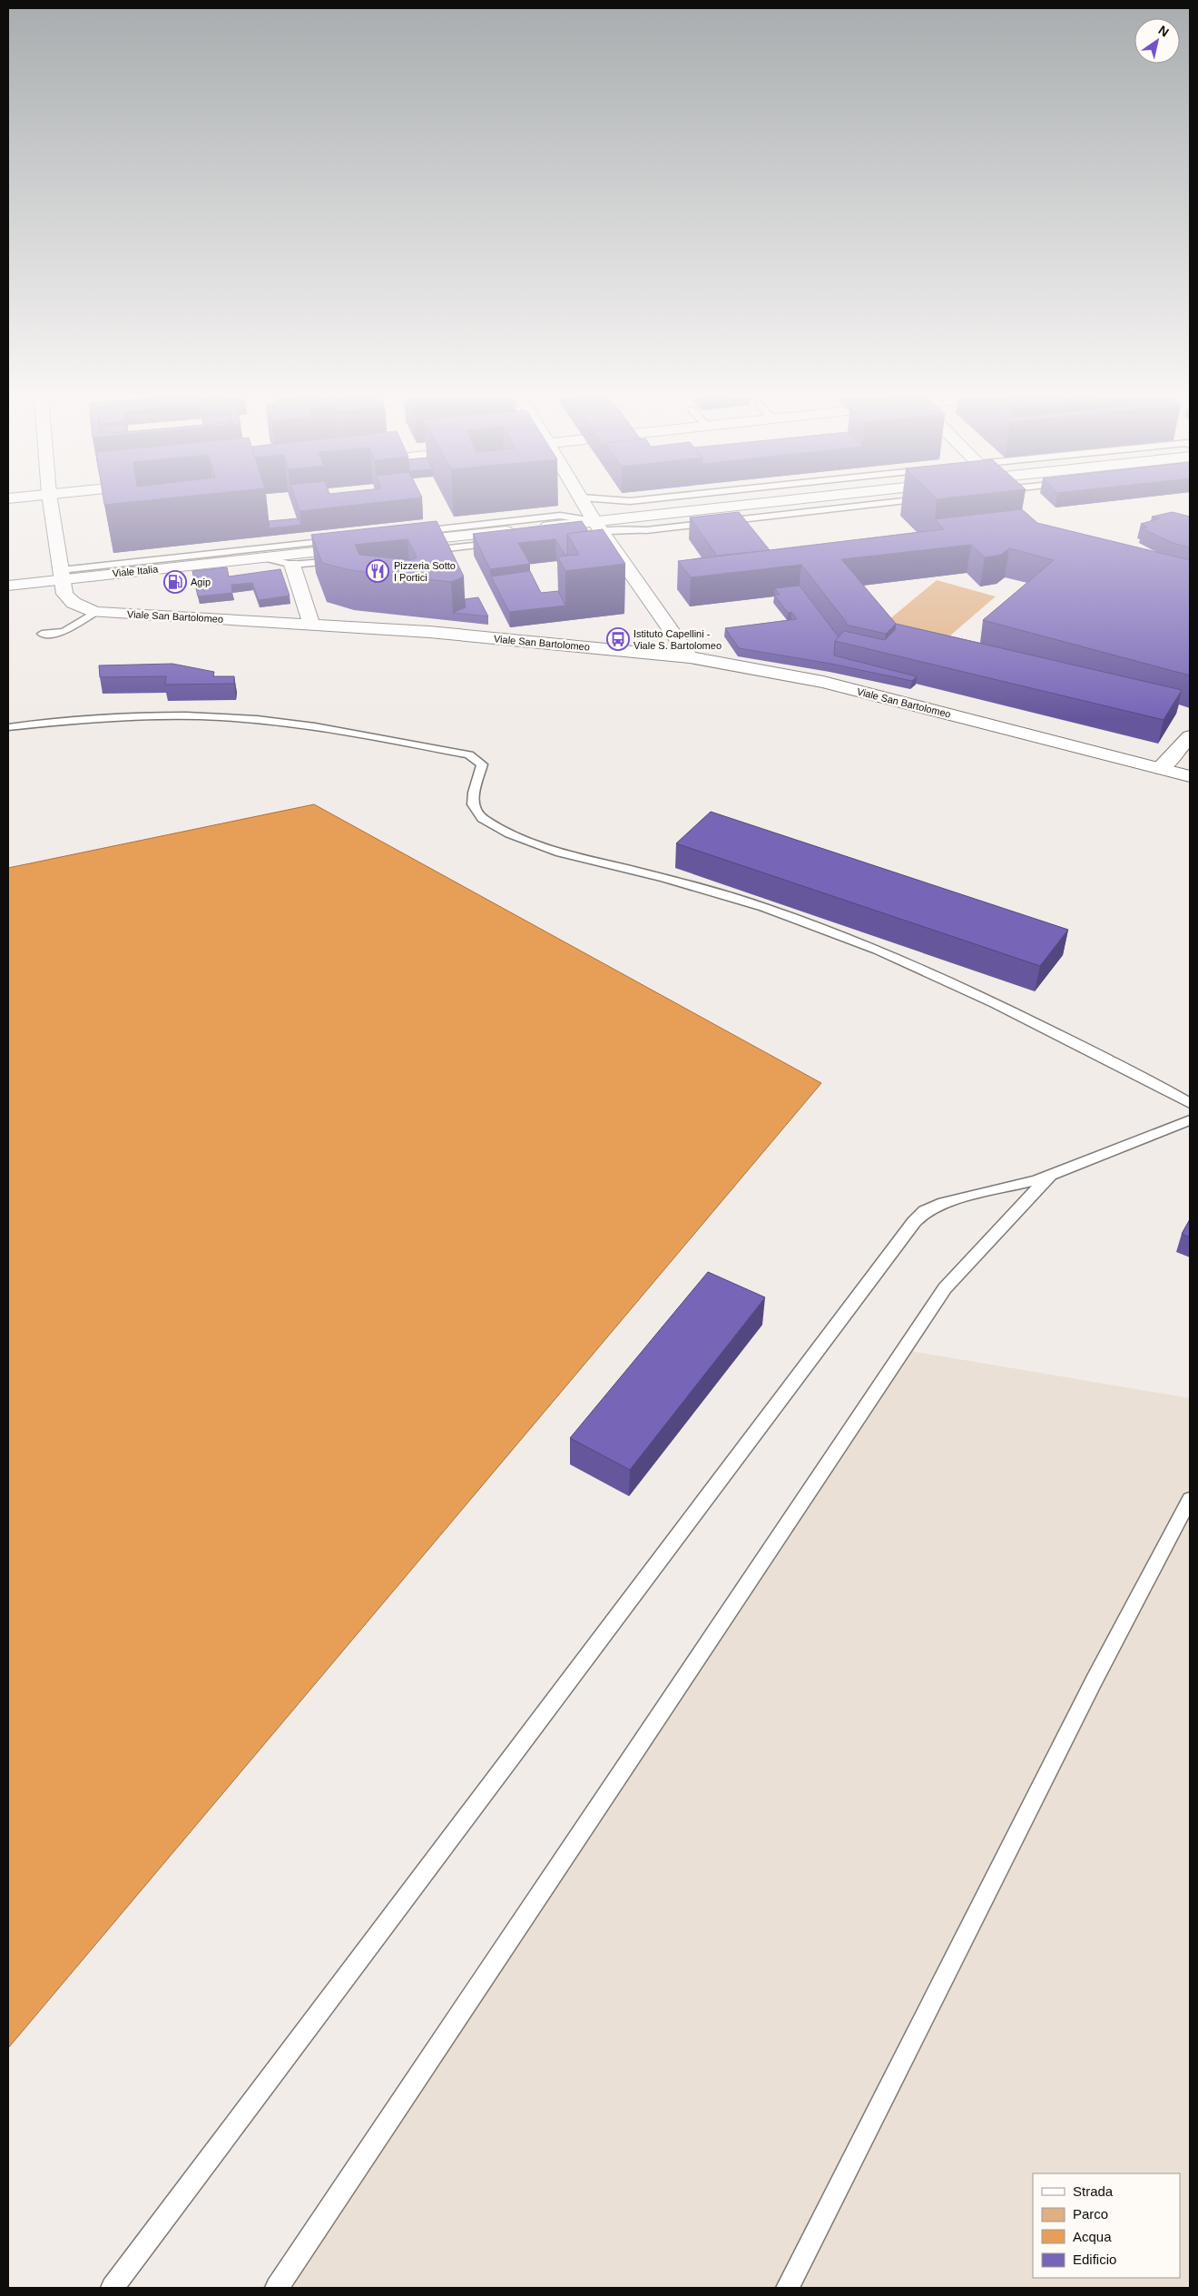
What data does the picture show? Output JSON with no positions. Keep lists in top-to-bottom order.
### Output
{
  "streets": {
    "main road": ["Viale Italia", "Viale San Bartolomeo"]
  },
  "crossings": [
    ["Viale Italia", "Viale San Bartolomeo"]
  ],
  "places": {
    "restaurant": ["Pizzeria Sotto I Portici"],
    "fuel station": ["Agip"],
    "bus stop": ["Istituto Capellini - Viale S. Bartolomeo"]
  },
  "legend": [
    "Strada",
    "Parco",
    "Acqua",
    "Edificio"
  ],
  "north": "top right"
}
